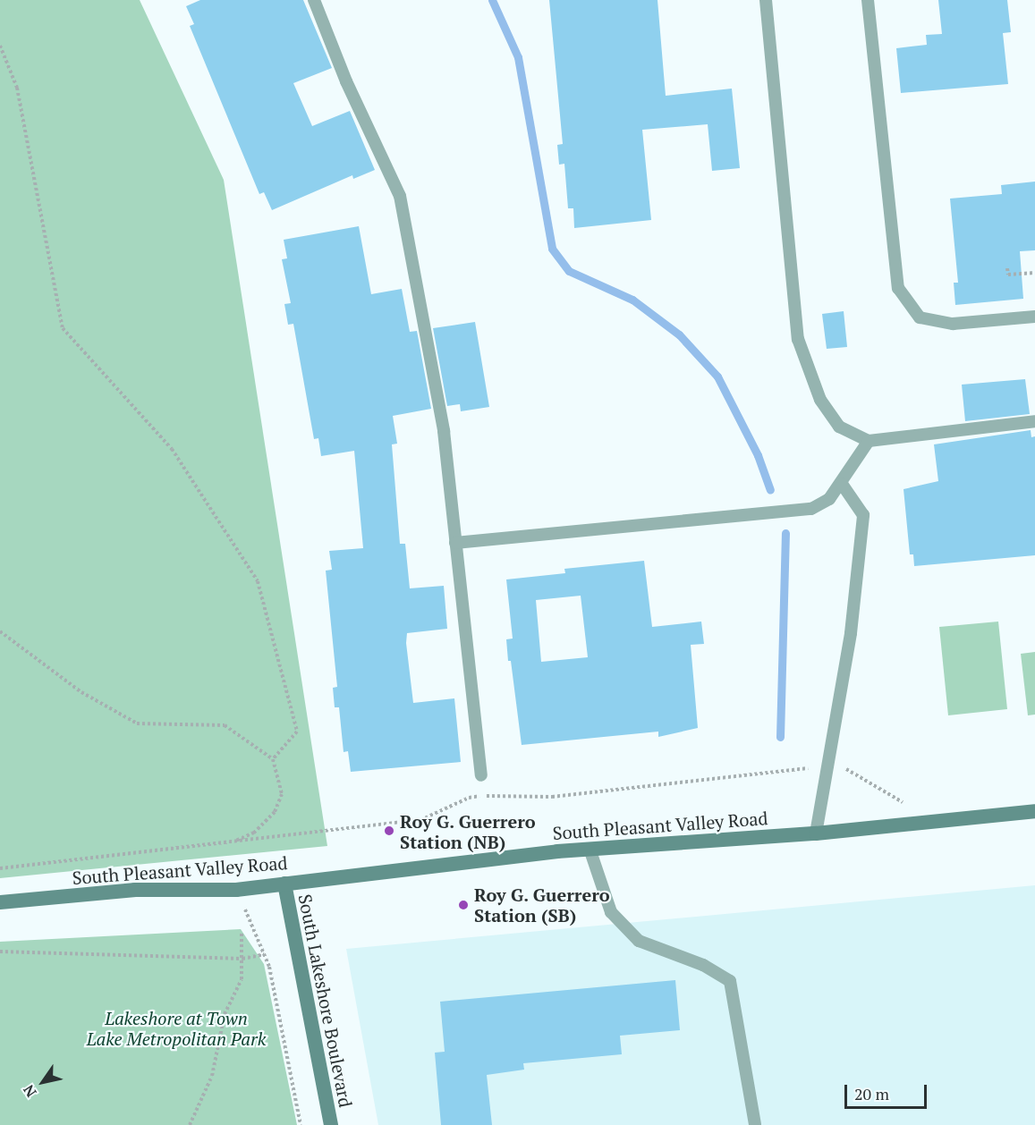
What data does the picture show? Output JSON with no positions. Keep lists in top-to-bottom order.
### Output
{
  "streets": {
    "main road": ["South Pleasant Valley Road", "South Lakeshore Boulevard"]
  },
  "crossings": [
    ["South Pleasant Valley Road", "South Lakeshore Boulevard"]
  ],
  "parks": ["Lakeshore at Town Lake Metropolitan Park"],
  "places": ["Roy G. Guerrero Station (NB)", "Roy G. Guerrero Station (SB)"],
  "scale_bar": "20 m",
  "north": "bottom left"
}
